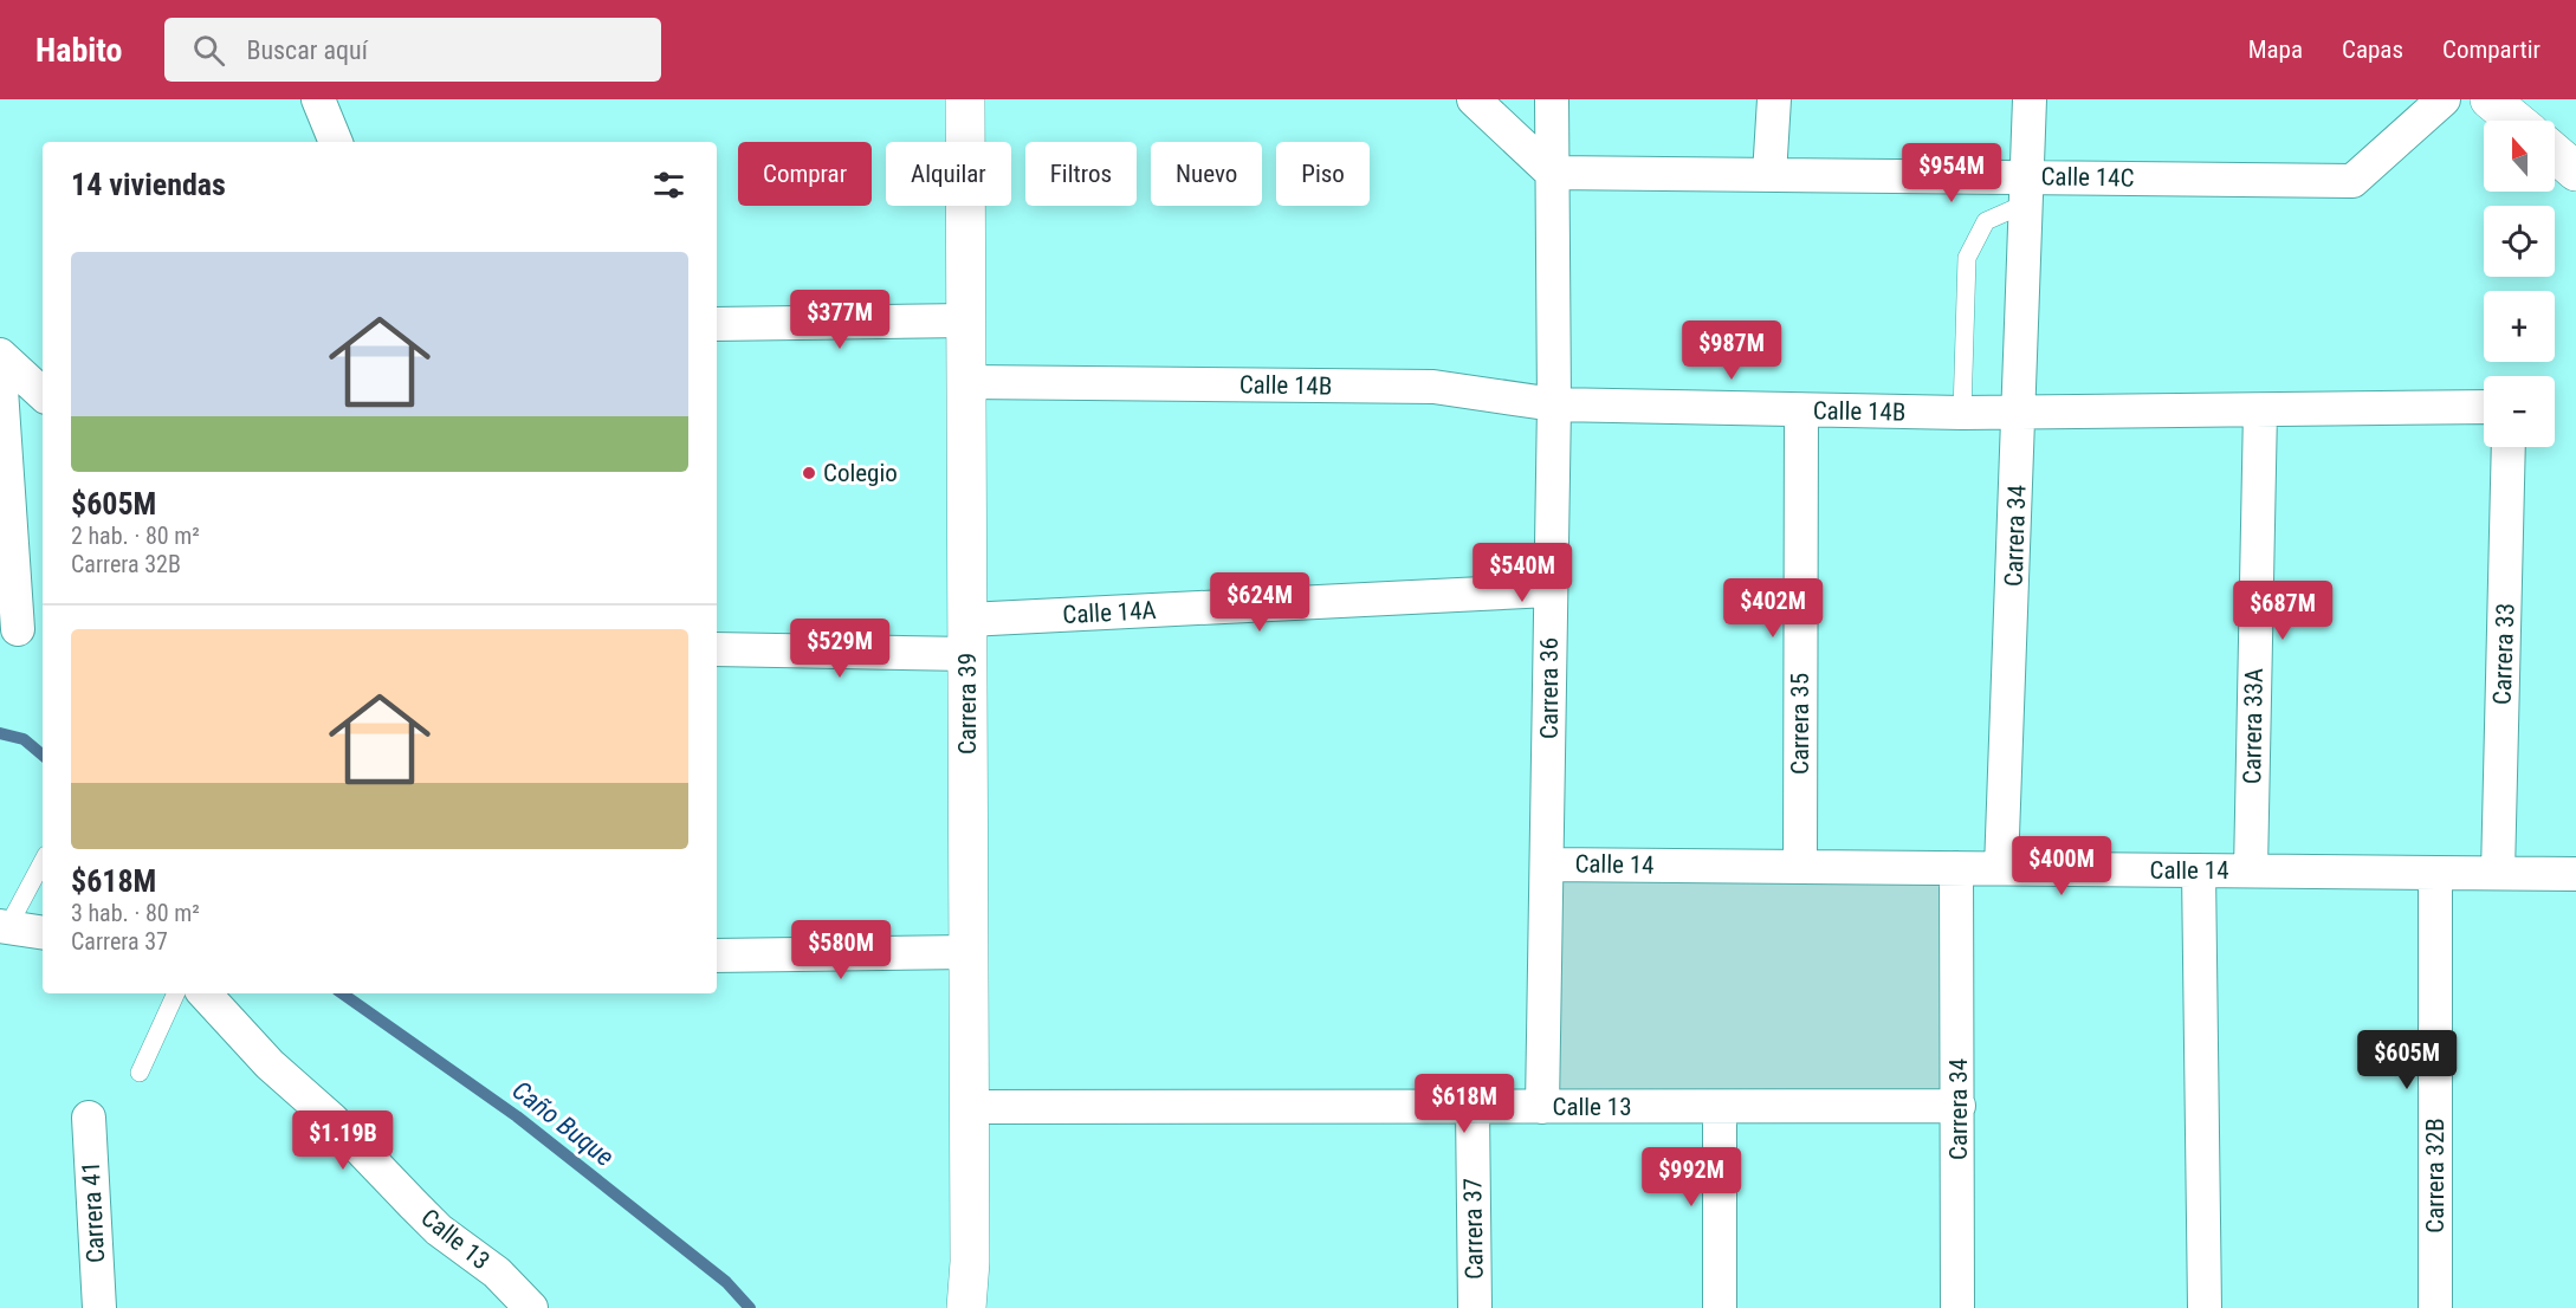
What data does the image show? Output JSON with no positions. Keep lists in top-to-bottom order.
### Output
{
  "streets": {
    "street": [
      "Calle 14C",
      "Calle 14B",
      "Carrera 34",
      "Calle 14A",
      "Carrera 33",
      "Carrera 36",
      "Carrera 39",
      "Carrera 35",
      "Carrera 33A",
      "Calle 14",
      "Calle 13",
      "Carrera 32B",
      "Carrera 41",
      "Carrera 37"
    ]
  },
  "crossings": [
    ["Calle 14C", "Carrera 34"],
    ["Calle 14C", "Carrera 36"],
    ["Calle 14B", "Carrera 34"],
    ["Calle 14B", "Carrera 36"],
    ["Calle 14B", "Carrera 39"],
    ["Calle 14B", "Carrera 35"],
    ["Calle 14B", "Carrera 33A"],
    ["Carrera 34", "Calle 14"],
    ["Carrera 34", "Calle 13"],
    ["Calle 14A", "Carrera 36"],
    ["Calle 14A", "Carrera 39"],
    ["Carrera 33", "Calle 14"],
    ["Carrera 36", "Calle 14"],
    ["Carrera 36", "Calle 13"],
    ["Carrera 39", "Calle 13"],
    ["Carrera 35", "Calle 14"],
    ["Carrera 33A", "Calle 14"],
    ["Calle 14", "Carrera 32B"],
    ["Calle 13", "Carrera 37"]
  ],
  "water": ["Caño Buque"],
  "places": ["Colegio"],
  "north": "top",
  "page": {
    "header": "Habito",
    "search": "Buscar aquí",
    "nav": ["Mapa", "Capas", "Compartir"],
    "map_buttons": ["+", "−"],
    "chip": [
      "Comprar",
      "Alquilar",
      "Filtros",
      "Nuevo",
      "Piso"
    ],
    "heading": "14 viviendas",
    "price": [
      "$954M",
      "$377M",
      "$987M",
      "$540M",
      "$624M",
      "$402M",
      "$687M",
      "$529M",
      "$400M",
      "$580M",
      "$605M",
      "$618M",
      "$1.19B",
      "$992M"
    ],
    "list": [
      {
        "name": "$605M",
        "note": "2 hab. · 80 m² · Carrera 32B"
      },
      {
        "name": "$618M",
        "note": "3 hab. · 80 m² · Carrera 37"
      }
    ]
  }
}
